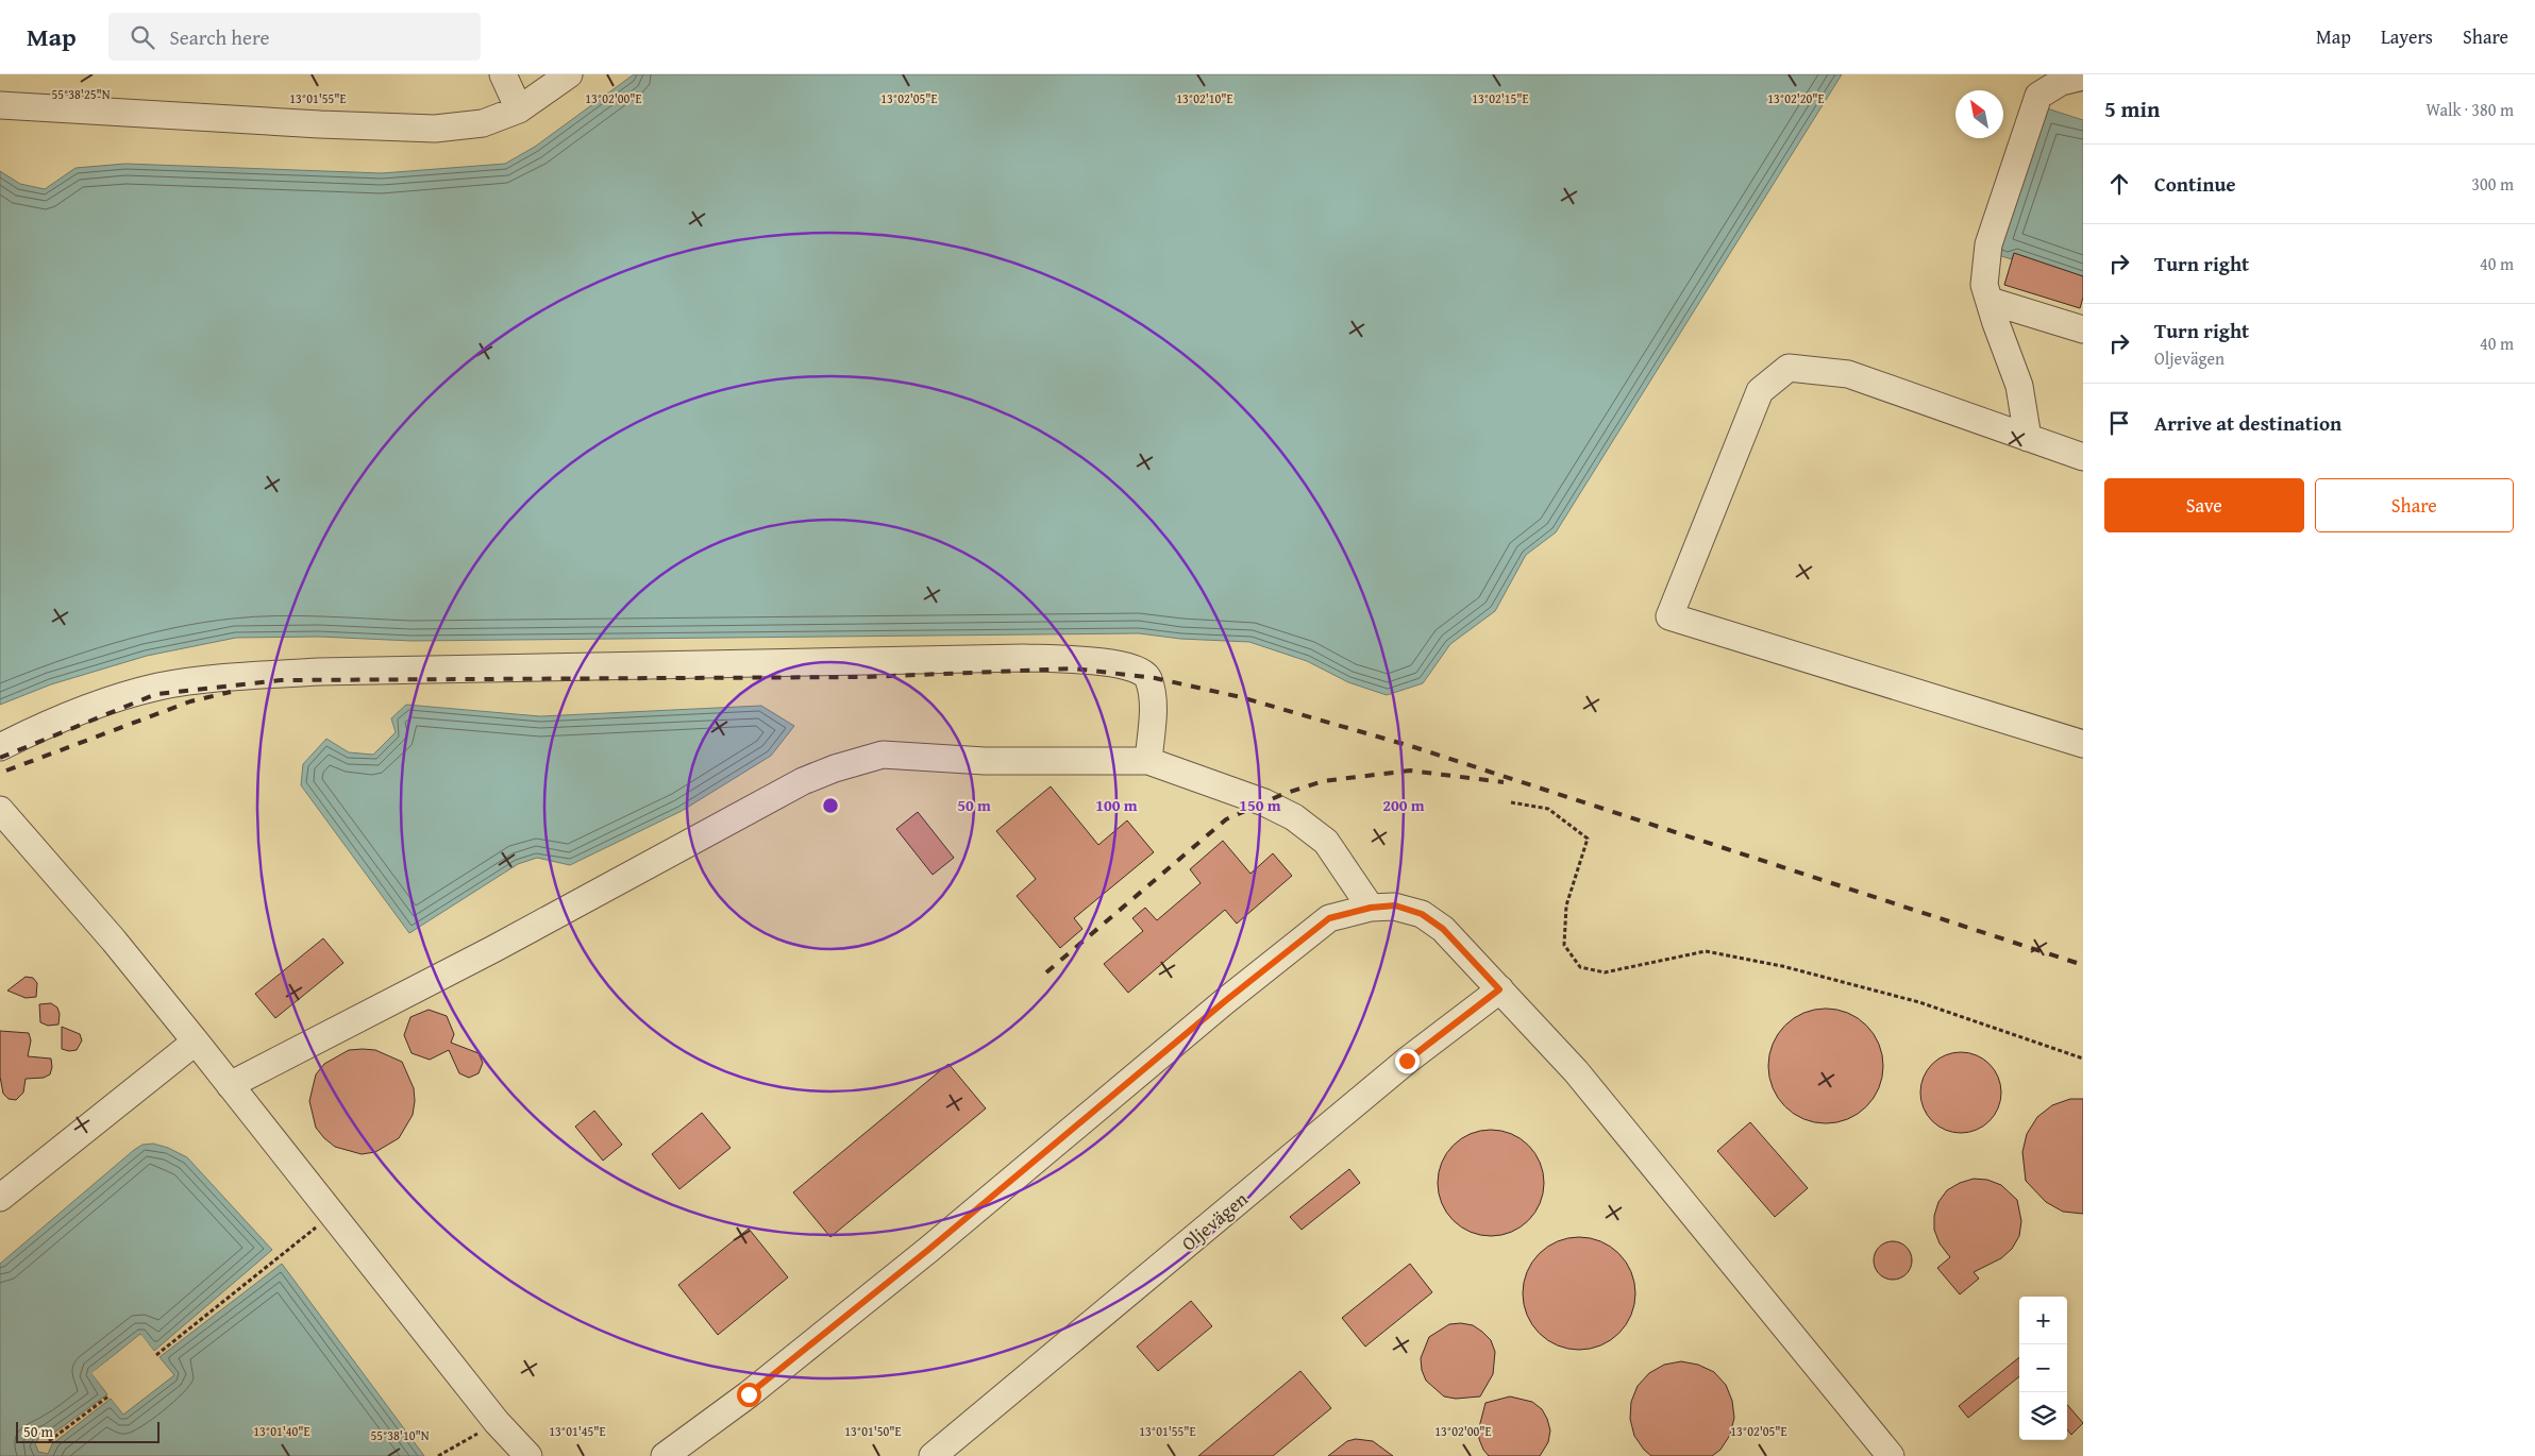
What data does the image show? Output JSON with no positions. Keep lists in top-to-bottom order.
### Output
{
  "streets": {
    "street": ["Oljevägen"]
  },
  "scale_bar": "50 m",
  "north": "top left",
  "page": {
    "header": "Map",
    "search": "Search here",
    "nav": ["Map", "Layers", "Share"],
    "heading": ["5 min", "Walk · 380 m"],
    "list": [
      ["Continue", "300 m"],
      ["Turn right", "40 m"],
      ["Turn right", "Oljevägen", "40 m"],
      "Arrive at destination"
    ],
    "buttons": ["Save", "Share"],
    "map_buttons": ["+", "−"],
    "scale": "50 m"
  },
  "coordinates": [
    "55°38'25\"N",
    "13°01'55\"E",
    "13°02'00\"E",
    "13°02'05\"E",
    "13°02'10\"E",
    "13°02'15\"E",
    "13°02'20\"E",
    "13°01'40\"E",
    "13°01'45\"E",
    "13°01'50\"E",
    "55°38'10\"N"
  ],
  "rings": [
    "50 m",
    "100 m",
    "150 m",
    "200 m"
  ]
}
